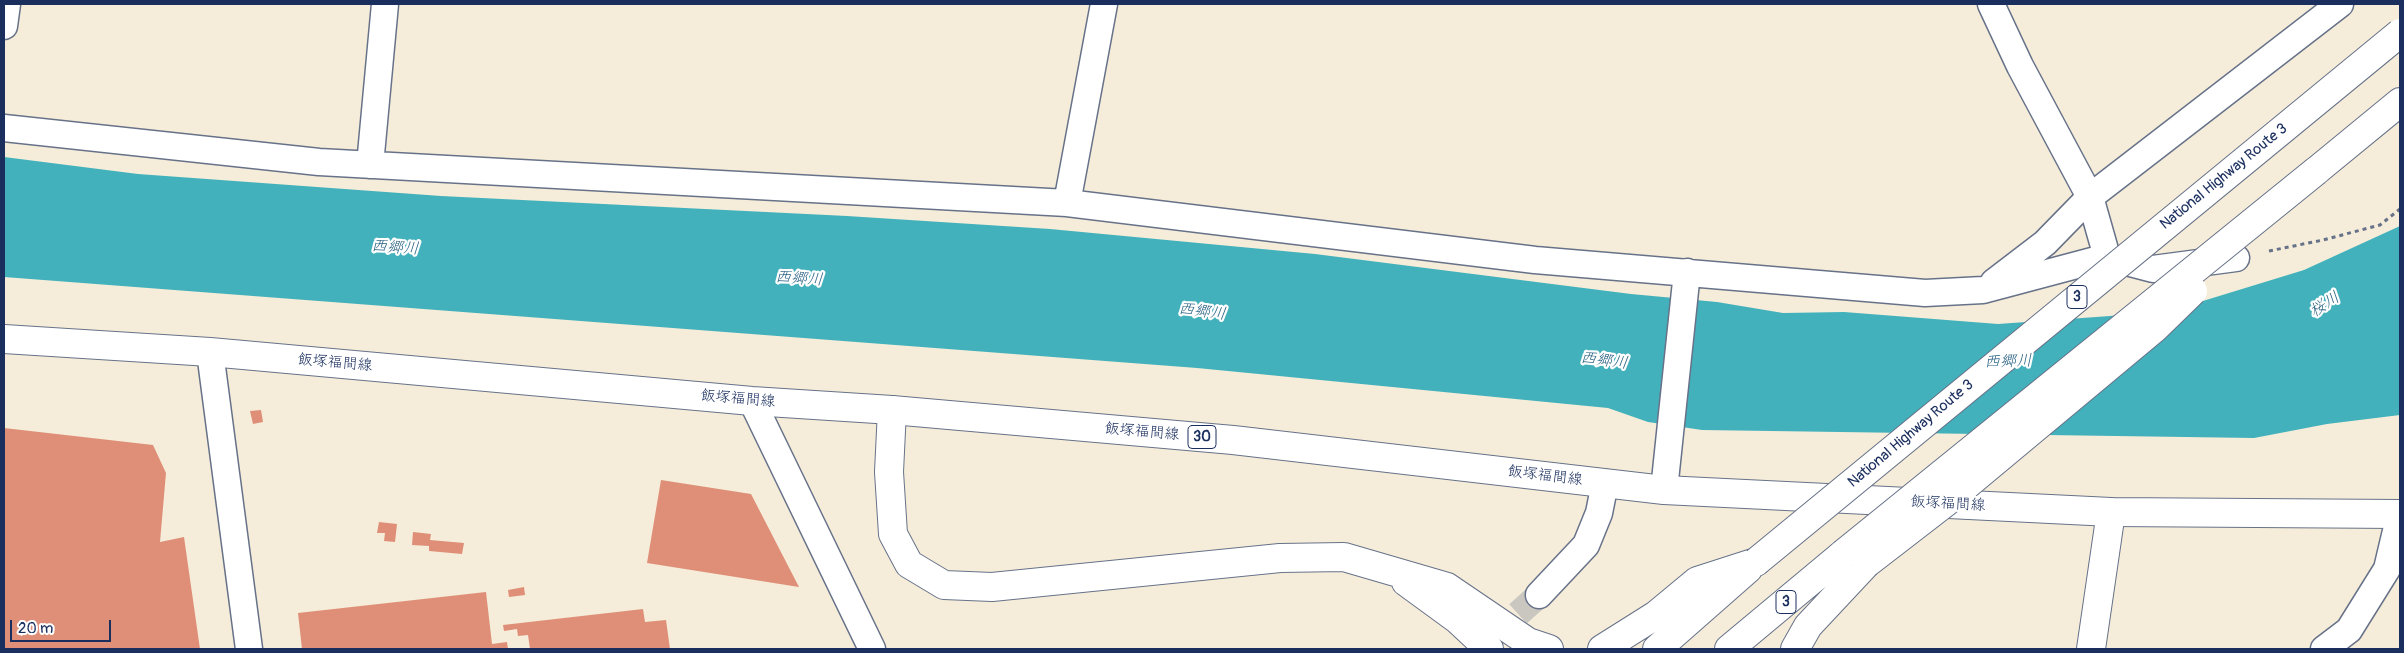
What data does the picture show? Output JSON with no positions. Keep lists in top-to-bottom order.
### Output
{
  "streets": {
    "main road": [
      "National Highway Route 3",
      "3",
      "飯塚福間線",
      "30"
    ]
  },
  "water": ["西郷川", "桜川"],
  "scale_bar": "20 m"
}
